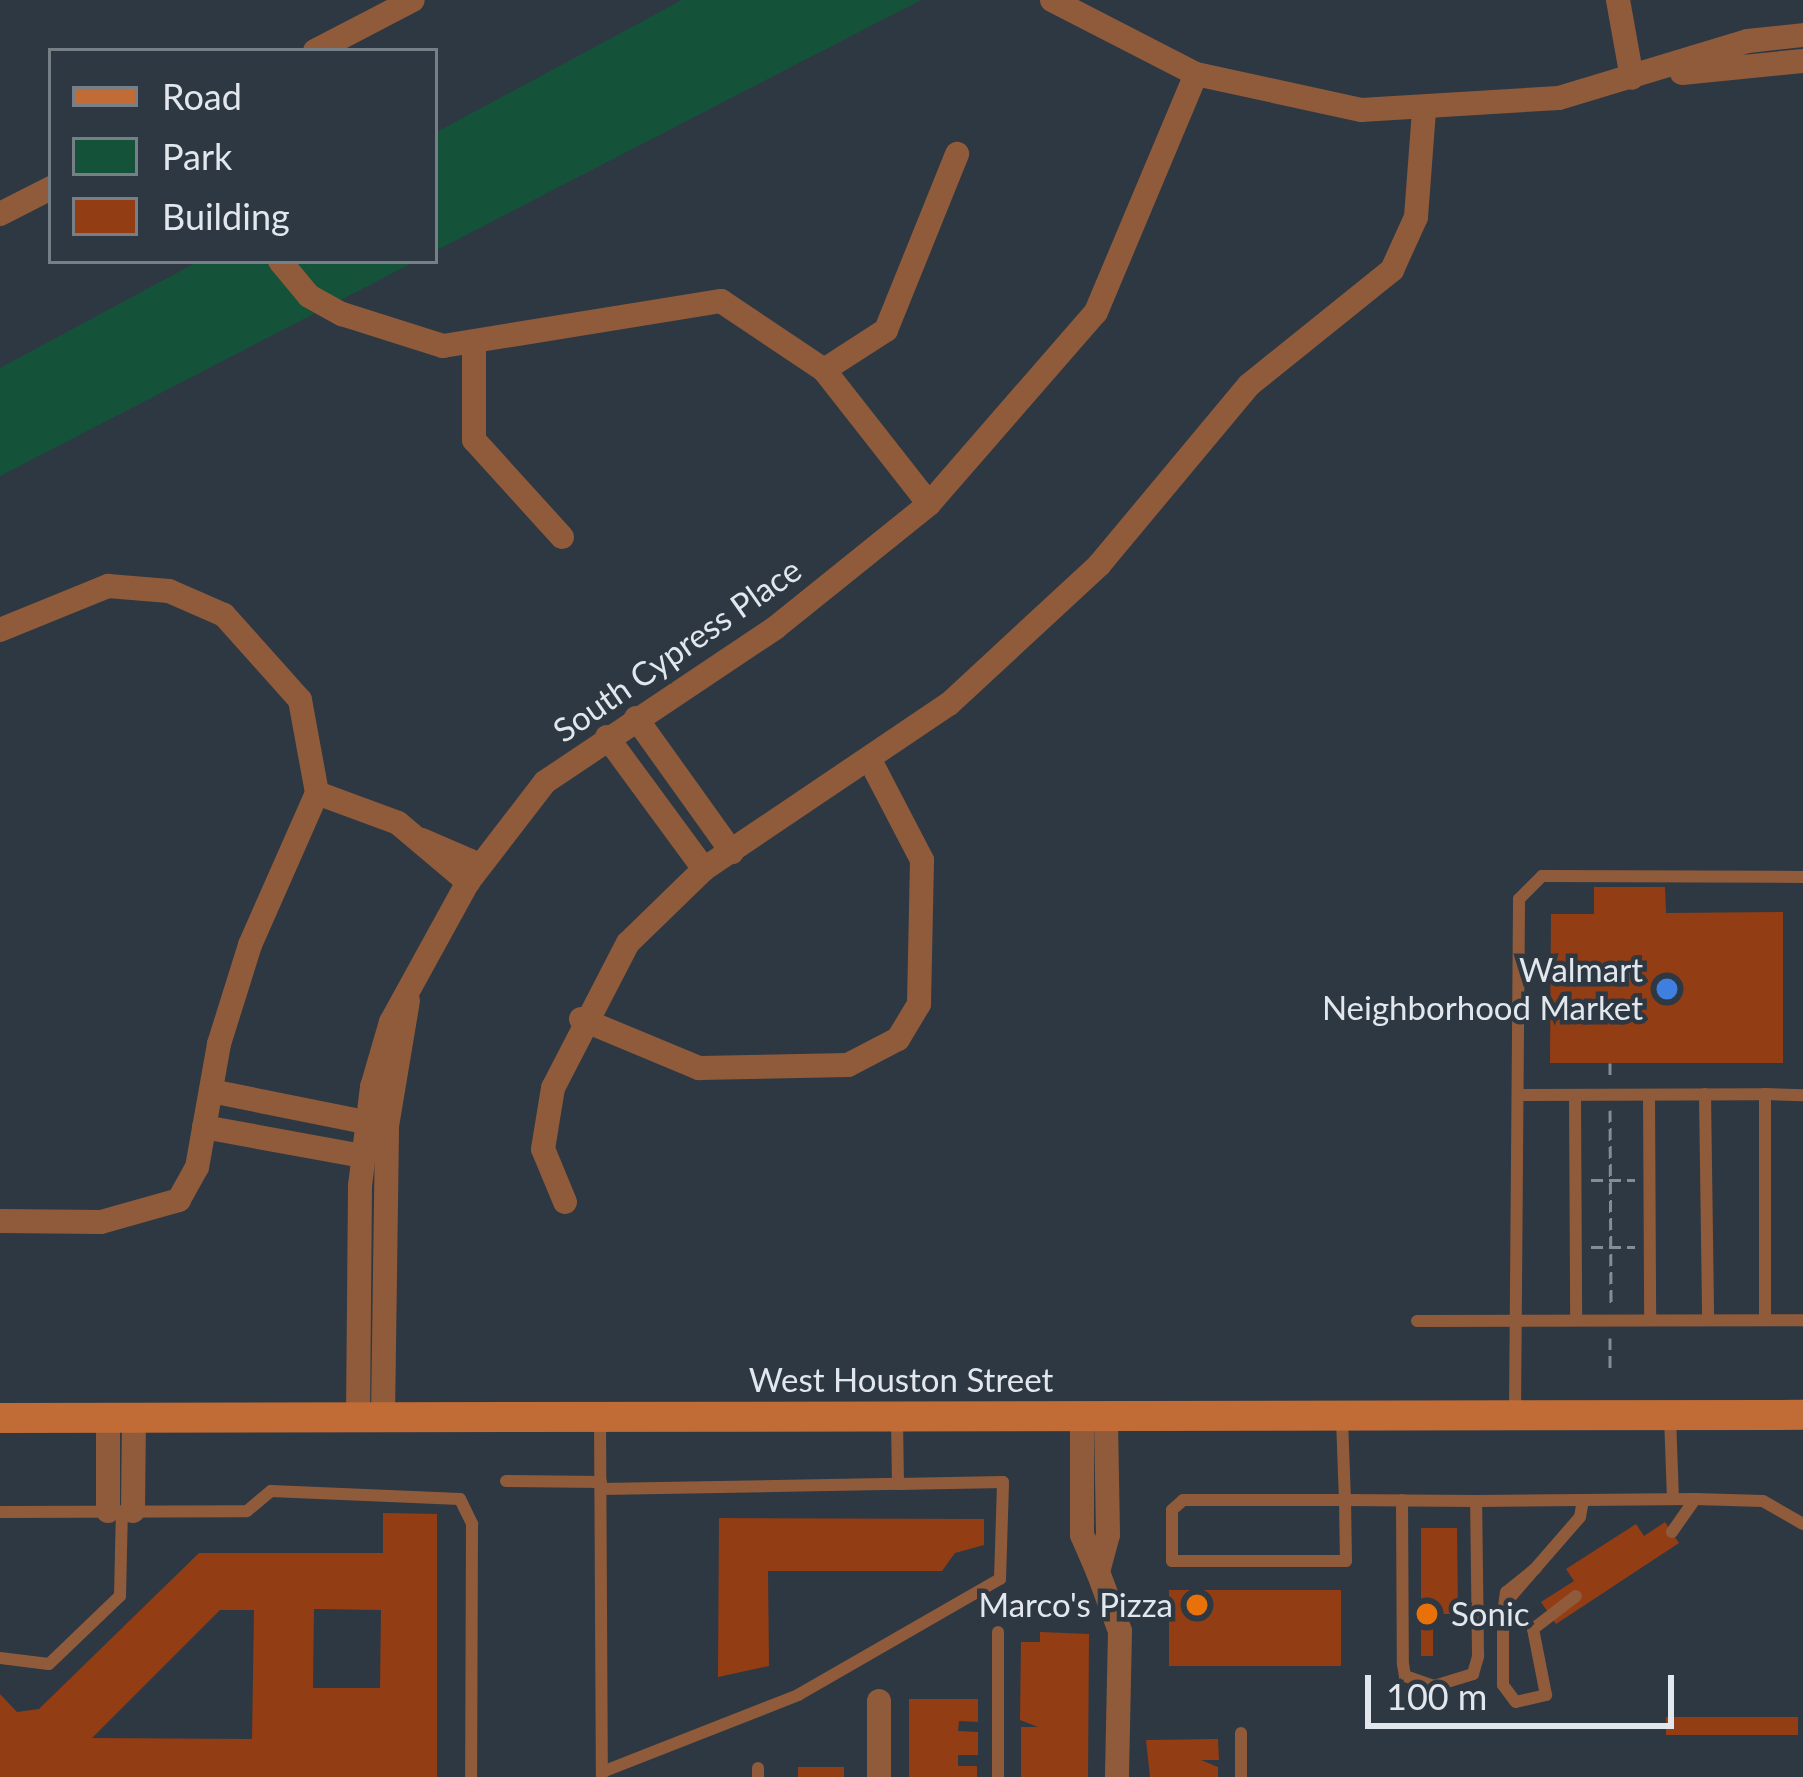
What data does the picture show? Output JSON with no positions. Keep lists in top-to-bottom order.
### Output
{
  "streets": {
    "main road": ["West Houston Street"],
    "street": ["South Cypress Place"]
  },
  "crossings": [
    ["South Cypress Place", "West Houston Street"]
  ],
  "places": ["Walmart Neighborhood Market", "Marco's Pizza", "Sonic"],
  "legend": ["Road", "Park", "Building"],
  "scale_bar": "100 m"
}
